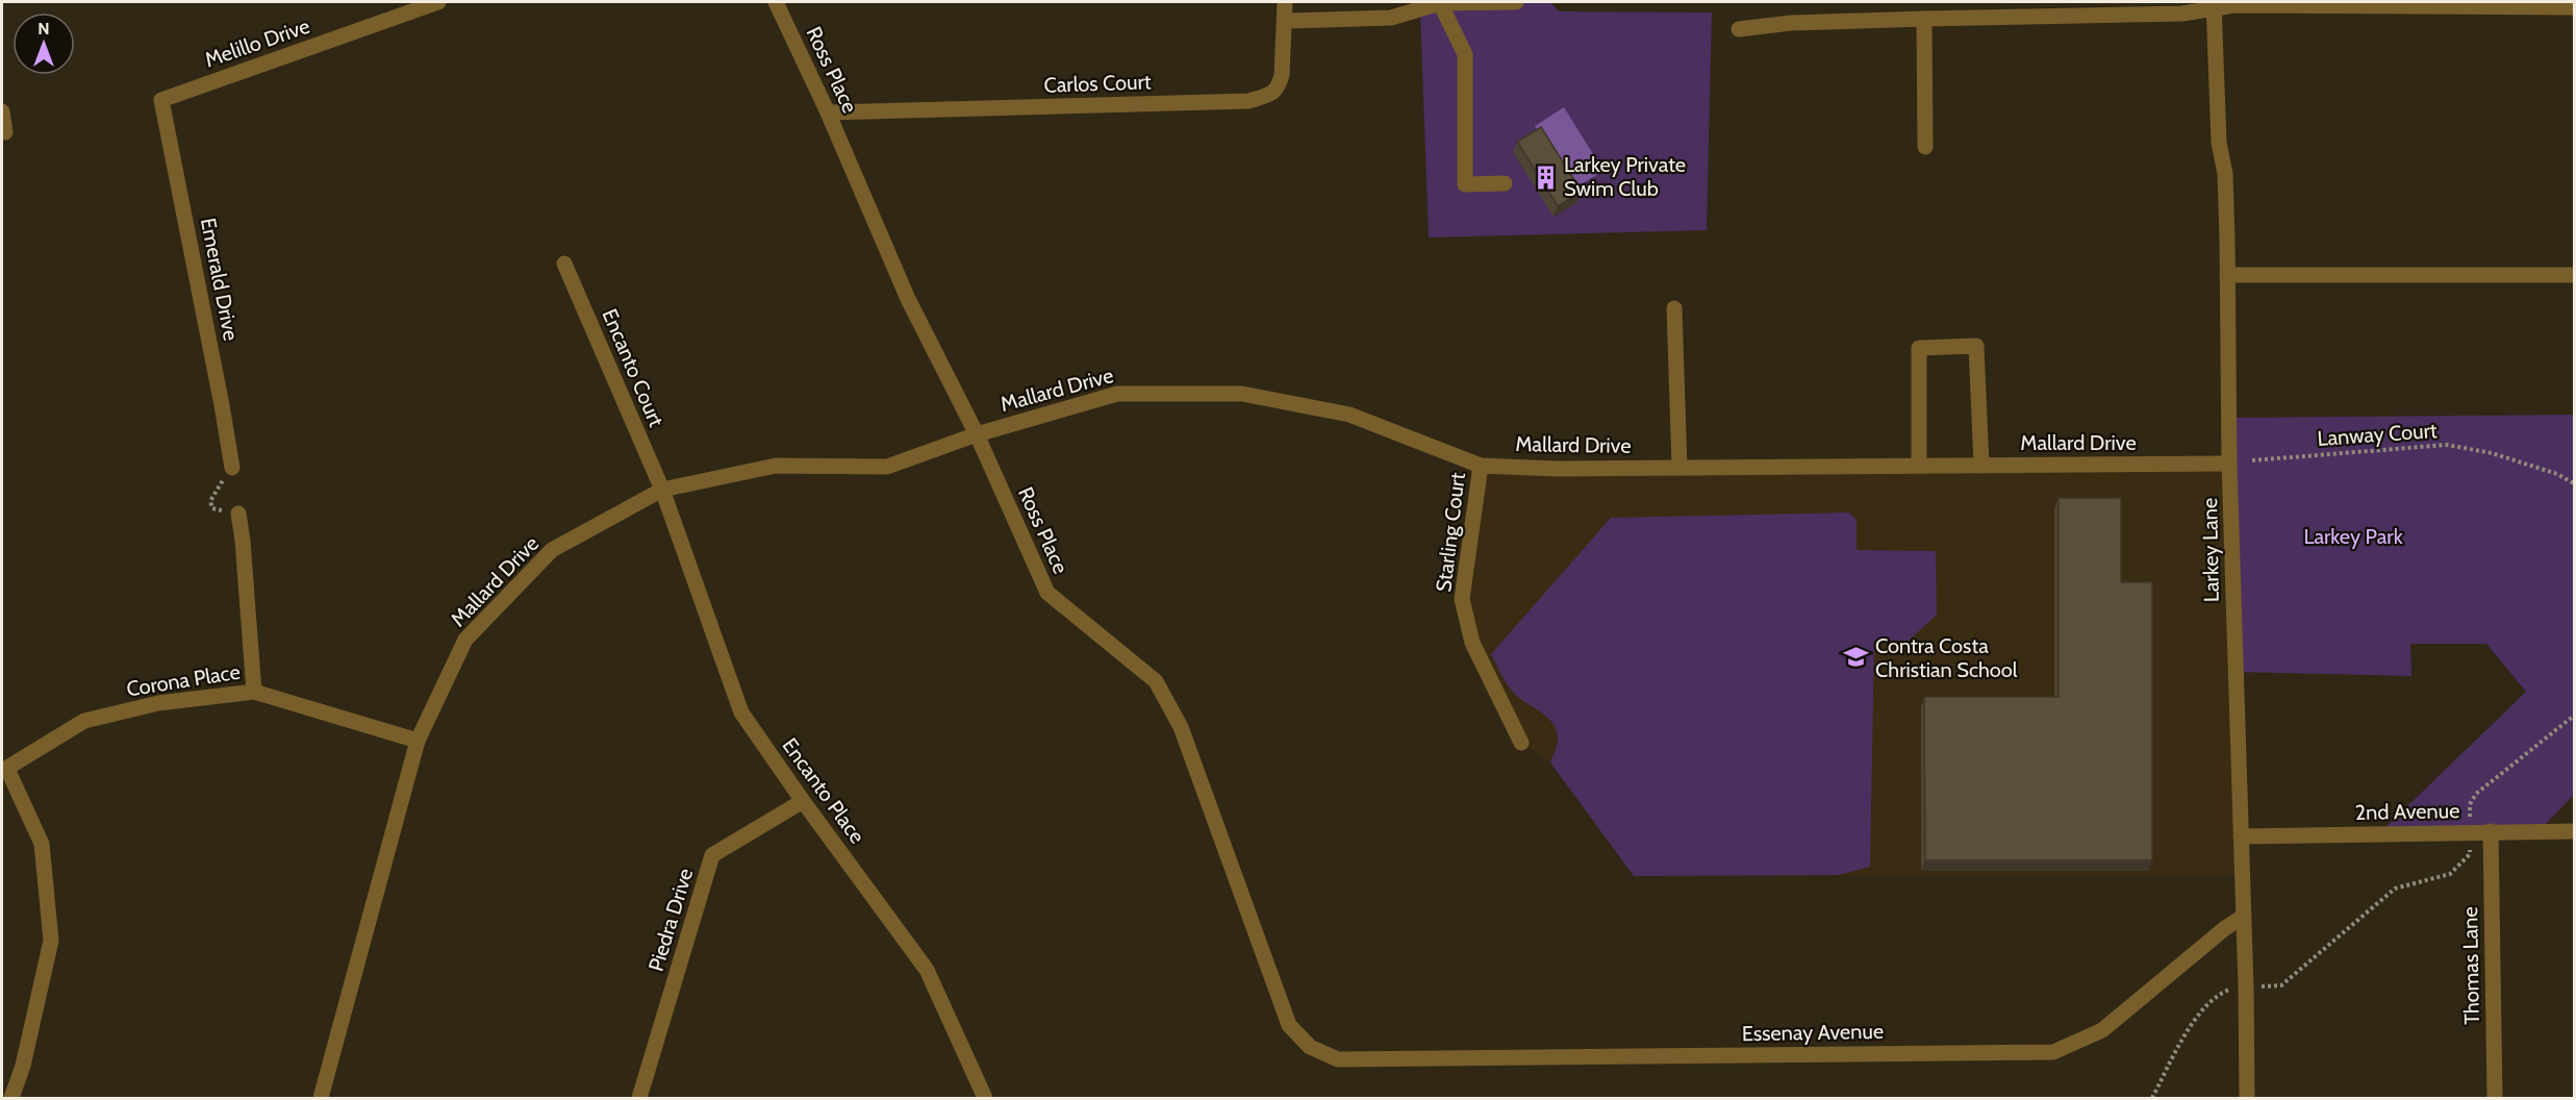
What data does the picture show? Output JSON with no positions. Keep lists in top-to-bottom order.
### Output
{
  "streets": {
    "street": [
      "Melillo Drive",
      "Ross Place",
      "Carlos Court",
      "Emerald Drive",
      "Encanto Court",
      "Mallard Drive",
      "Starling Court",
      "Larkey Lane",
      "Corona Place",
      "Encanto Place",
      "2nd Avenue",
      "Piedra Drive",
      "Thomas Lane",
      "Essenay Avenue"
    ],
    "path": ["Lanway Court"]
  },
  "crossings": [
    ["Melillo Drive", "Emerald Drive"],
    ["Ross Place", "Carlos Court"],
    ["Ross Place", "Mallard Drive"],
    ["Ross Place", "Essenay Avenue"],
    ["Encanto Court", "Mallard Drive"],
    ["Encanto Court", "Encanto Place"],
    ["Mallard Drive", "Starling Court"],
    ["Mallard Drive", "Larkey Lane"],
    ["Mallard Drive", "Corona Place"],
    ["Mallard Drive", "Encanto Place"],
    ["Larkey Lane", "2nd Avenue"],
    ["Larkey Lane", "Essenay Avenue"],
    ["Encanto Place", "Piedra Drive"],
    ["2nd Avenue", "Thomas Lane"]
  ],
  "parks": ["Larkey Park"],
  "places": {
    "building": ["Larkey Private Swim Club"],
    "school or university": ["Contra Costa Christian School"]
  },
  "north": "top"
}
